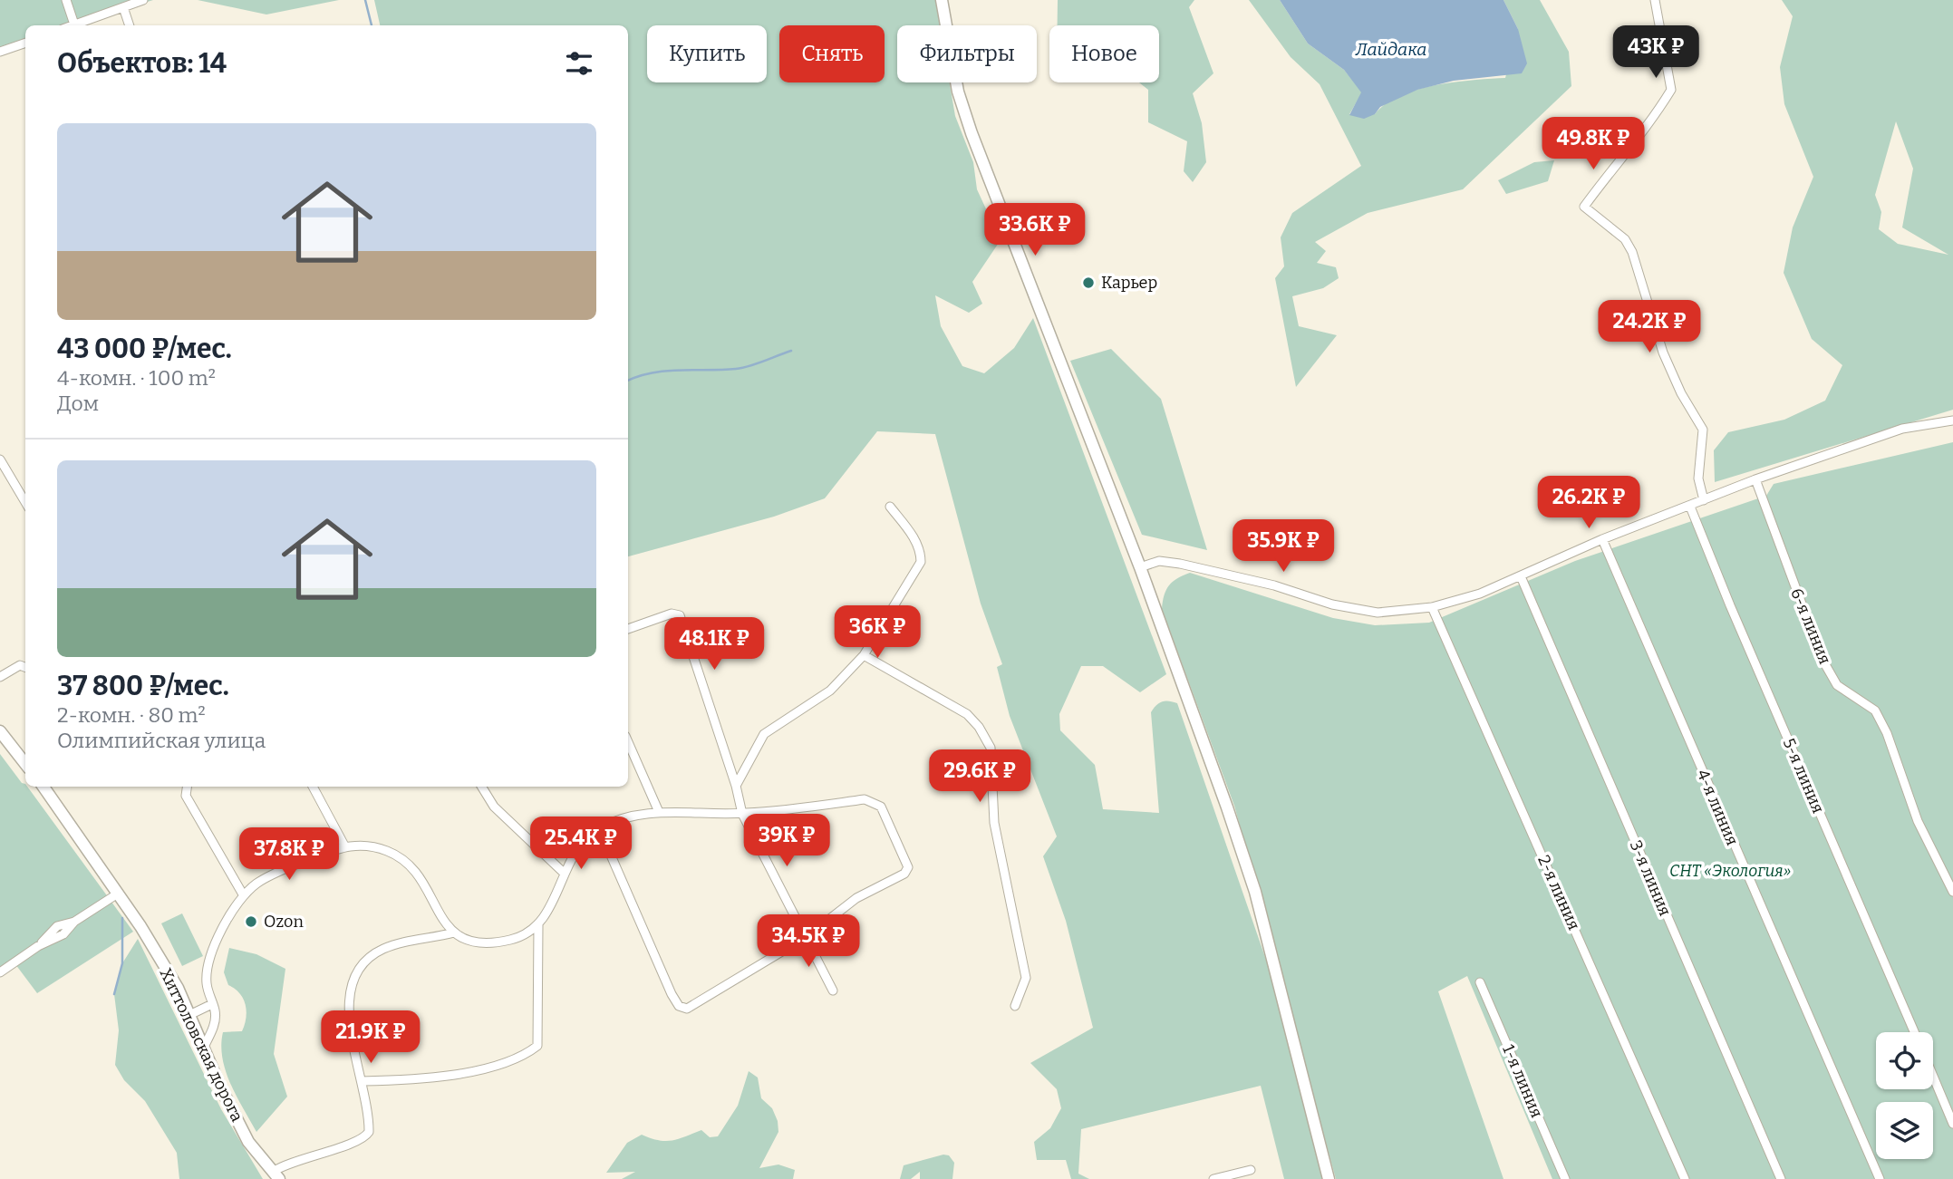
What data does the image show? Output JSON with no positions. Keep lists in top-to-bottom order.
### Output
{
  "streets": {
    "main road": ["Хиттоловская дорога"],
    "street": [
      "6-я линия",
      "5-я линия",
      "4-я линия",
      "3-я линия",
      "2-я линия",
      "1-я линия"
    ]
  },
  "water": ["Лайдака"],
  "parks": ["СНТ «Экология»"],
  "places": ["Карьер", "Ozon"],
  "page": {
    "price": [
      "43K ₽",
      "49.8K ₽",
      "33.6K ₽",
      "24.2K ₽",
      "26.2K ₽",
      "35.9K ₽",
      "36K ₽",
      "48.1K ₽",
      "29.6K ₽",
      "39K ₽",
      "25.4K ₽",
      "37.8K ₽",
      "34.5K ₽",
      "21.9K ₽"
    ],
    "chip": [
      "Купить",
      "Снять",
      "Фильтры",
      "Новое"
    ],
    "heading": "Объектов: 14",
    "list": [
      {
        "name": "43 000 ₽/мес.",
        "note": "4-комн. · 100 m² · Дом"
      },
      {
        "name": "37 800 ₽/мес.",
        "note": "2-комн. · 80 m² · Олимпийская улица"
      }
    ]
  }
}
